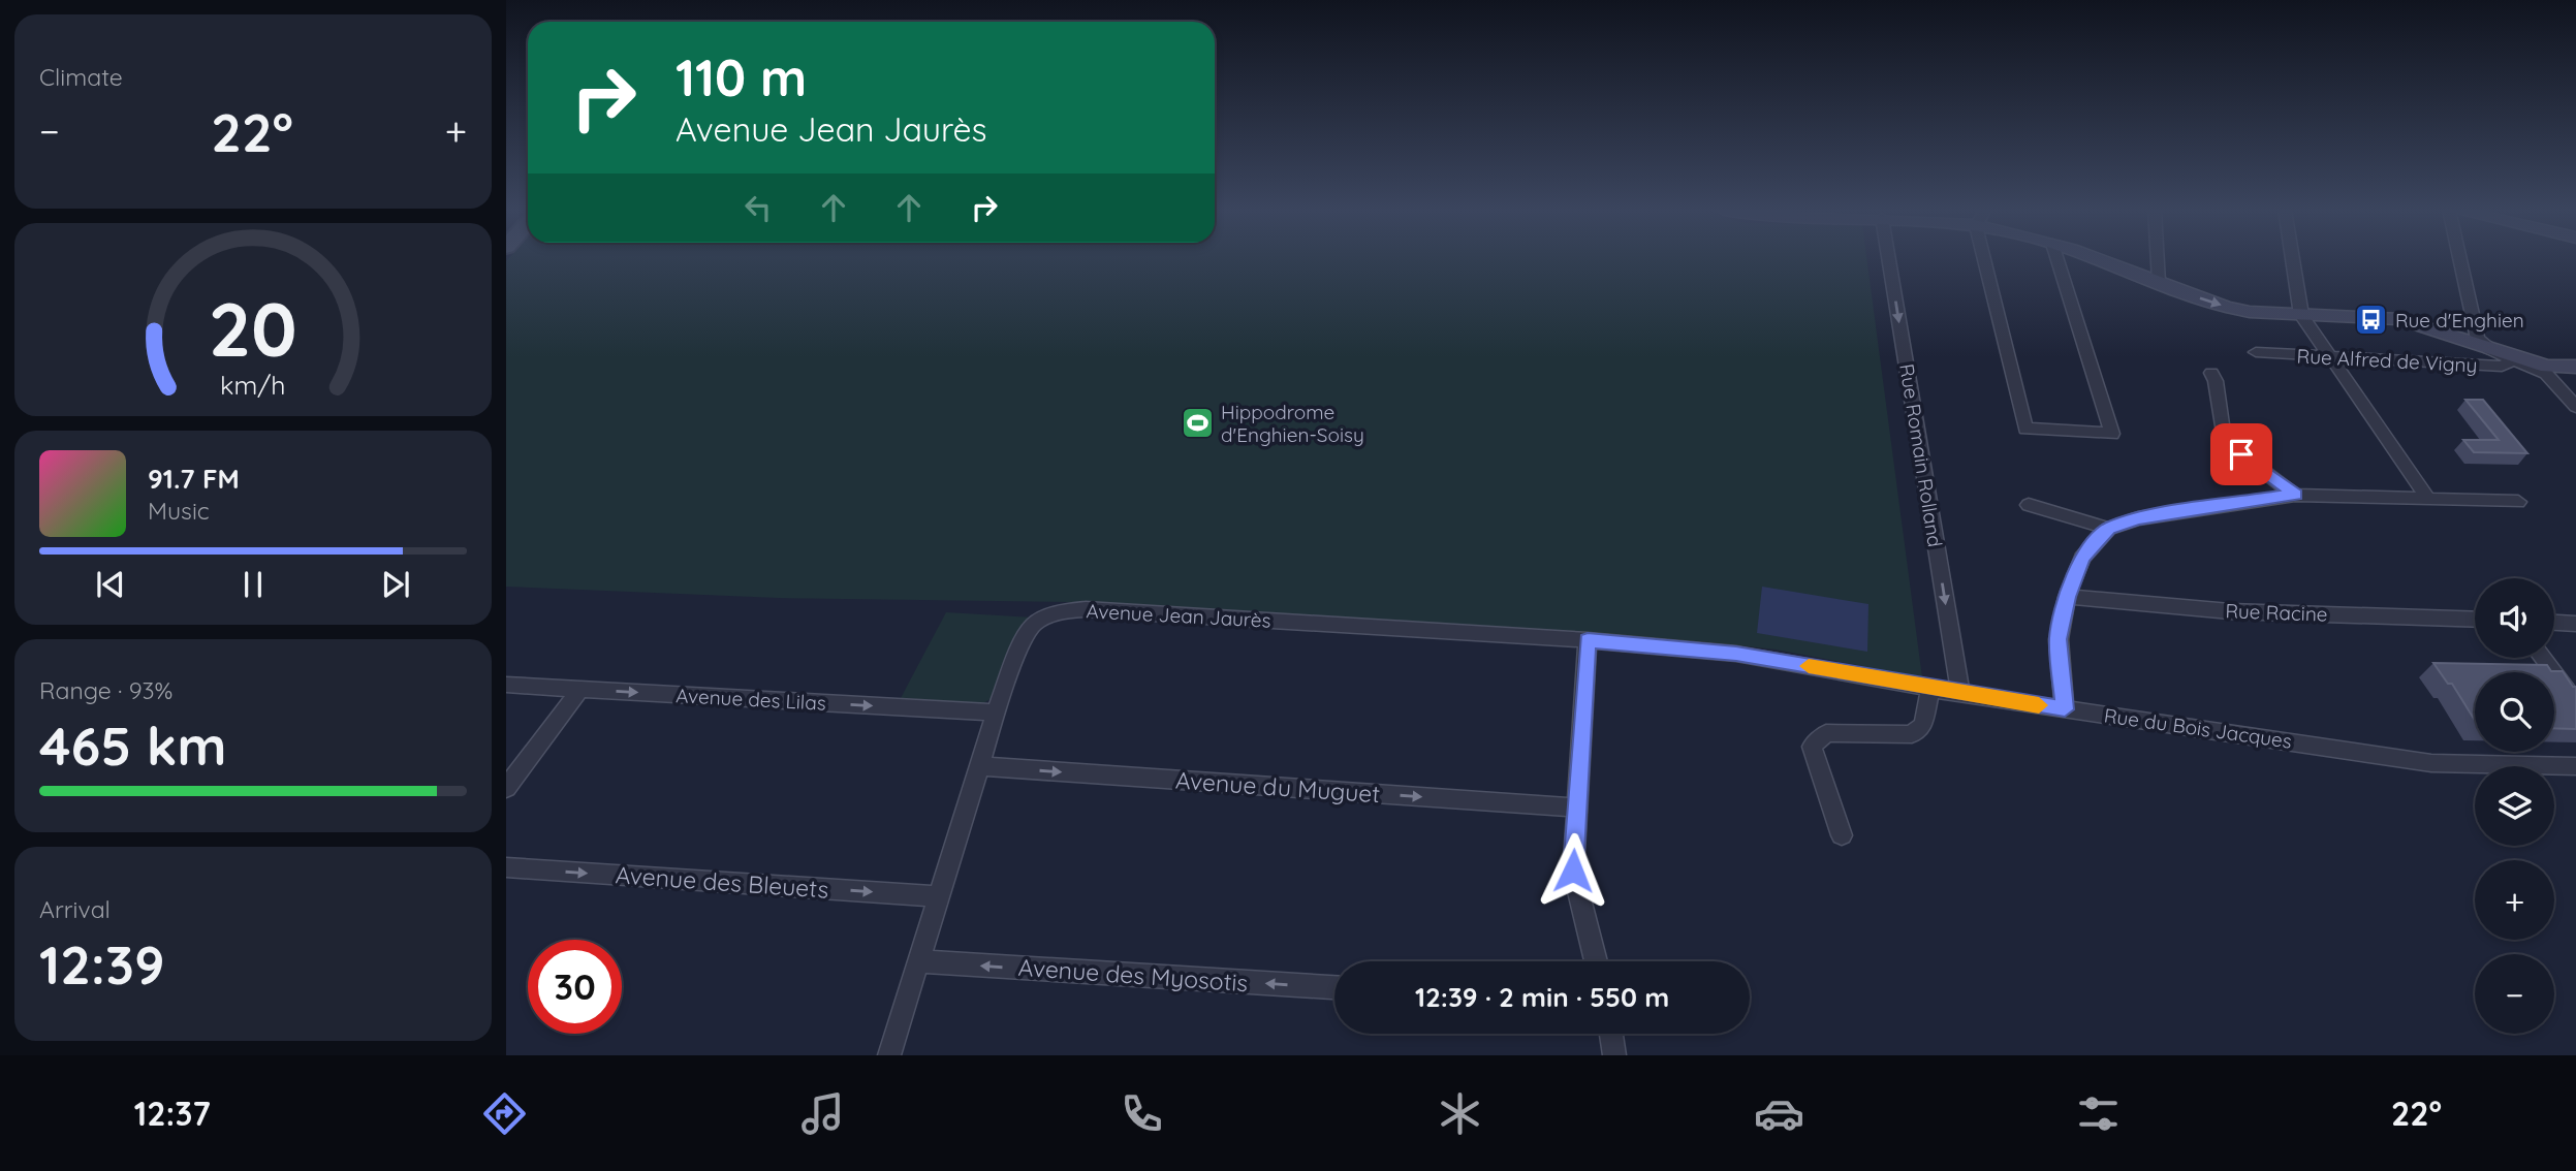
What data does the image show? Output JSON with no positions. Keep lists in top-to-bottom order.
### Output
{
  "streets": {
    "street": [
      "Rue Alfred de Vigny",
      "Rue Romain Rolland",
      "Rue Racine",
      "Avenue Jean Jaurès",
      "Avenue des Lilas",
      "Rue du Bois Jacques",
      "Avenue du Muguet",
      "Avenue des Bleuets",
      "Avenue des Myosotis"
    ]
  },
  "crossings": [
    ["Rue Romain Rolland", "Rue du Bois Jacques"],
    ["Avenue Jean Jaurès", "Avenue des Lilas"],
    ["Avenue Jean Jaurès", "Rue du Bois Jacques"],
    ["Avenue Jean Jaurès", "Avenue du Muguet"],
    ["Avenue Jean Jaurès", "Avenue des Bleuets"],
    ["Avenue Jean Jaurès", "Avenue des Myosotis"]
  ],
  "one_way": [
    "Rue Romain Rolland",
    "Avenue des Lilas",
    "Avenue du Muguet",
    "Avenue des Bleuets",
    "Avenue des Myosotis"
  ],
  "places": {
    "bus stop": ["Rue d'Enghien"],
    "sports": ["Hippodrome d'Enghien-Soisy"]
  },
  "page": {
    "tile": [
      "Climate",
      ["Range · 93%", "465 km"],
      ["Arrival", "12:39"]
    ],
    "turn": ["110 m", "Avenue Jean Jaurès"],
    "heat": ["−", "22°", "+"],
    "song": ["91.7 FM", "Music"],
    "map_buttons": ["+", "−"],
    "limit": "30",
    "trip": "12:39 · 2 min · 550 m",
    "tabs": ["12:37", "22°"],
    "gauge": ["20", "km/h"]
  }
}
